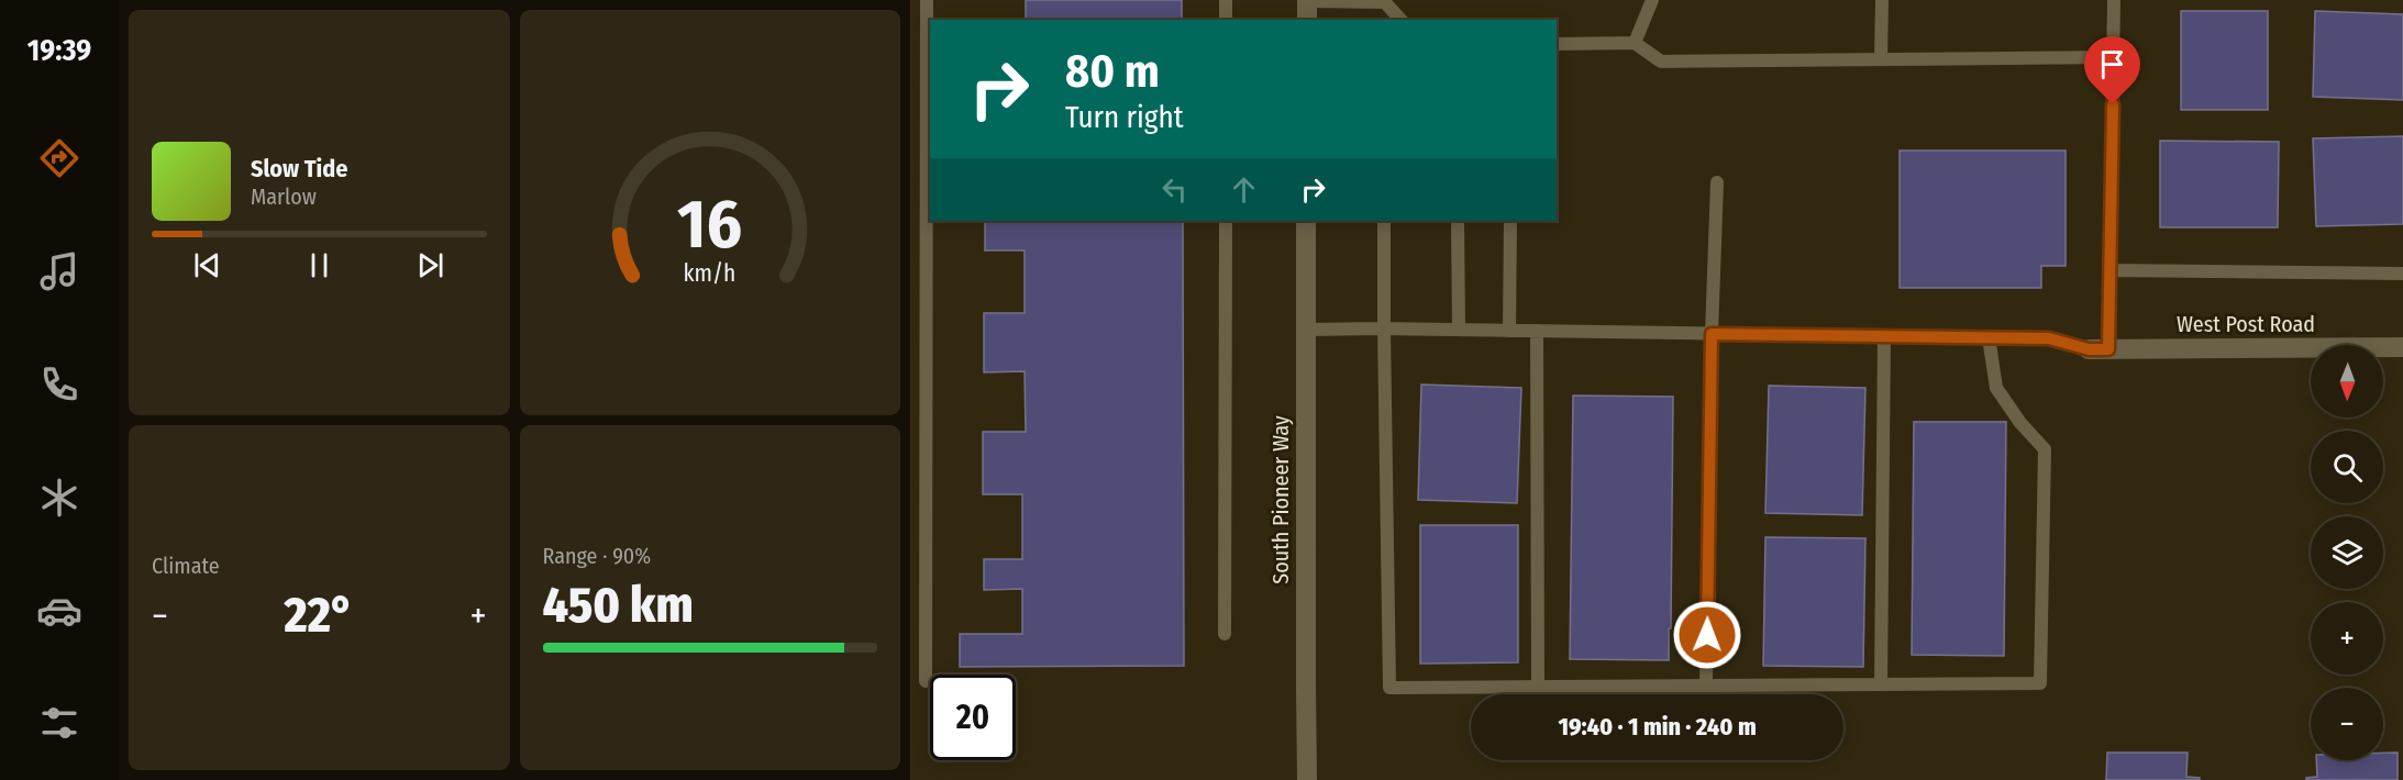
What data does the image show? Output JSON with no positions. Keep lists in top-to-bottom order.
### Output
{
  "streets": {
    "street": ["West Post Road", "South Pioneer Way"]
  },
  "north": "bottom",
  "page": {
    "tabs": "19:39",
    "turn": ["80 m", "Turn right"],
    "song": ["Slow Tide", "Marlow"],
    "map_buttons": ["+", "−"],
    "tile": [
      "Climate",
      ["Range · 90%", "450 km"]
    ],
    "heat": ["−", "22°", "+"],
    "limit": "20",
    "trip": "19:40 · 1 min · 240 m",
    "gauge": ["16", "km/h"]
  }
}
